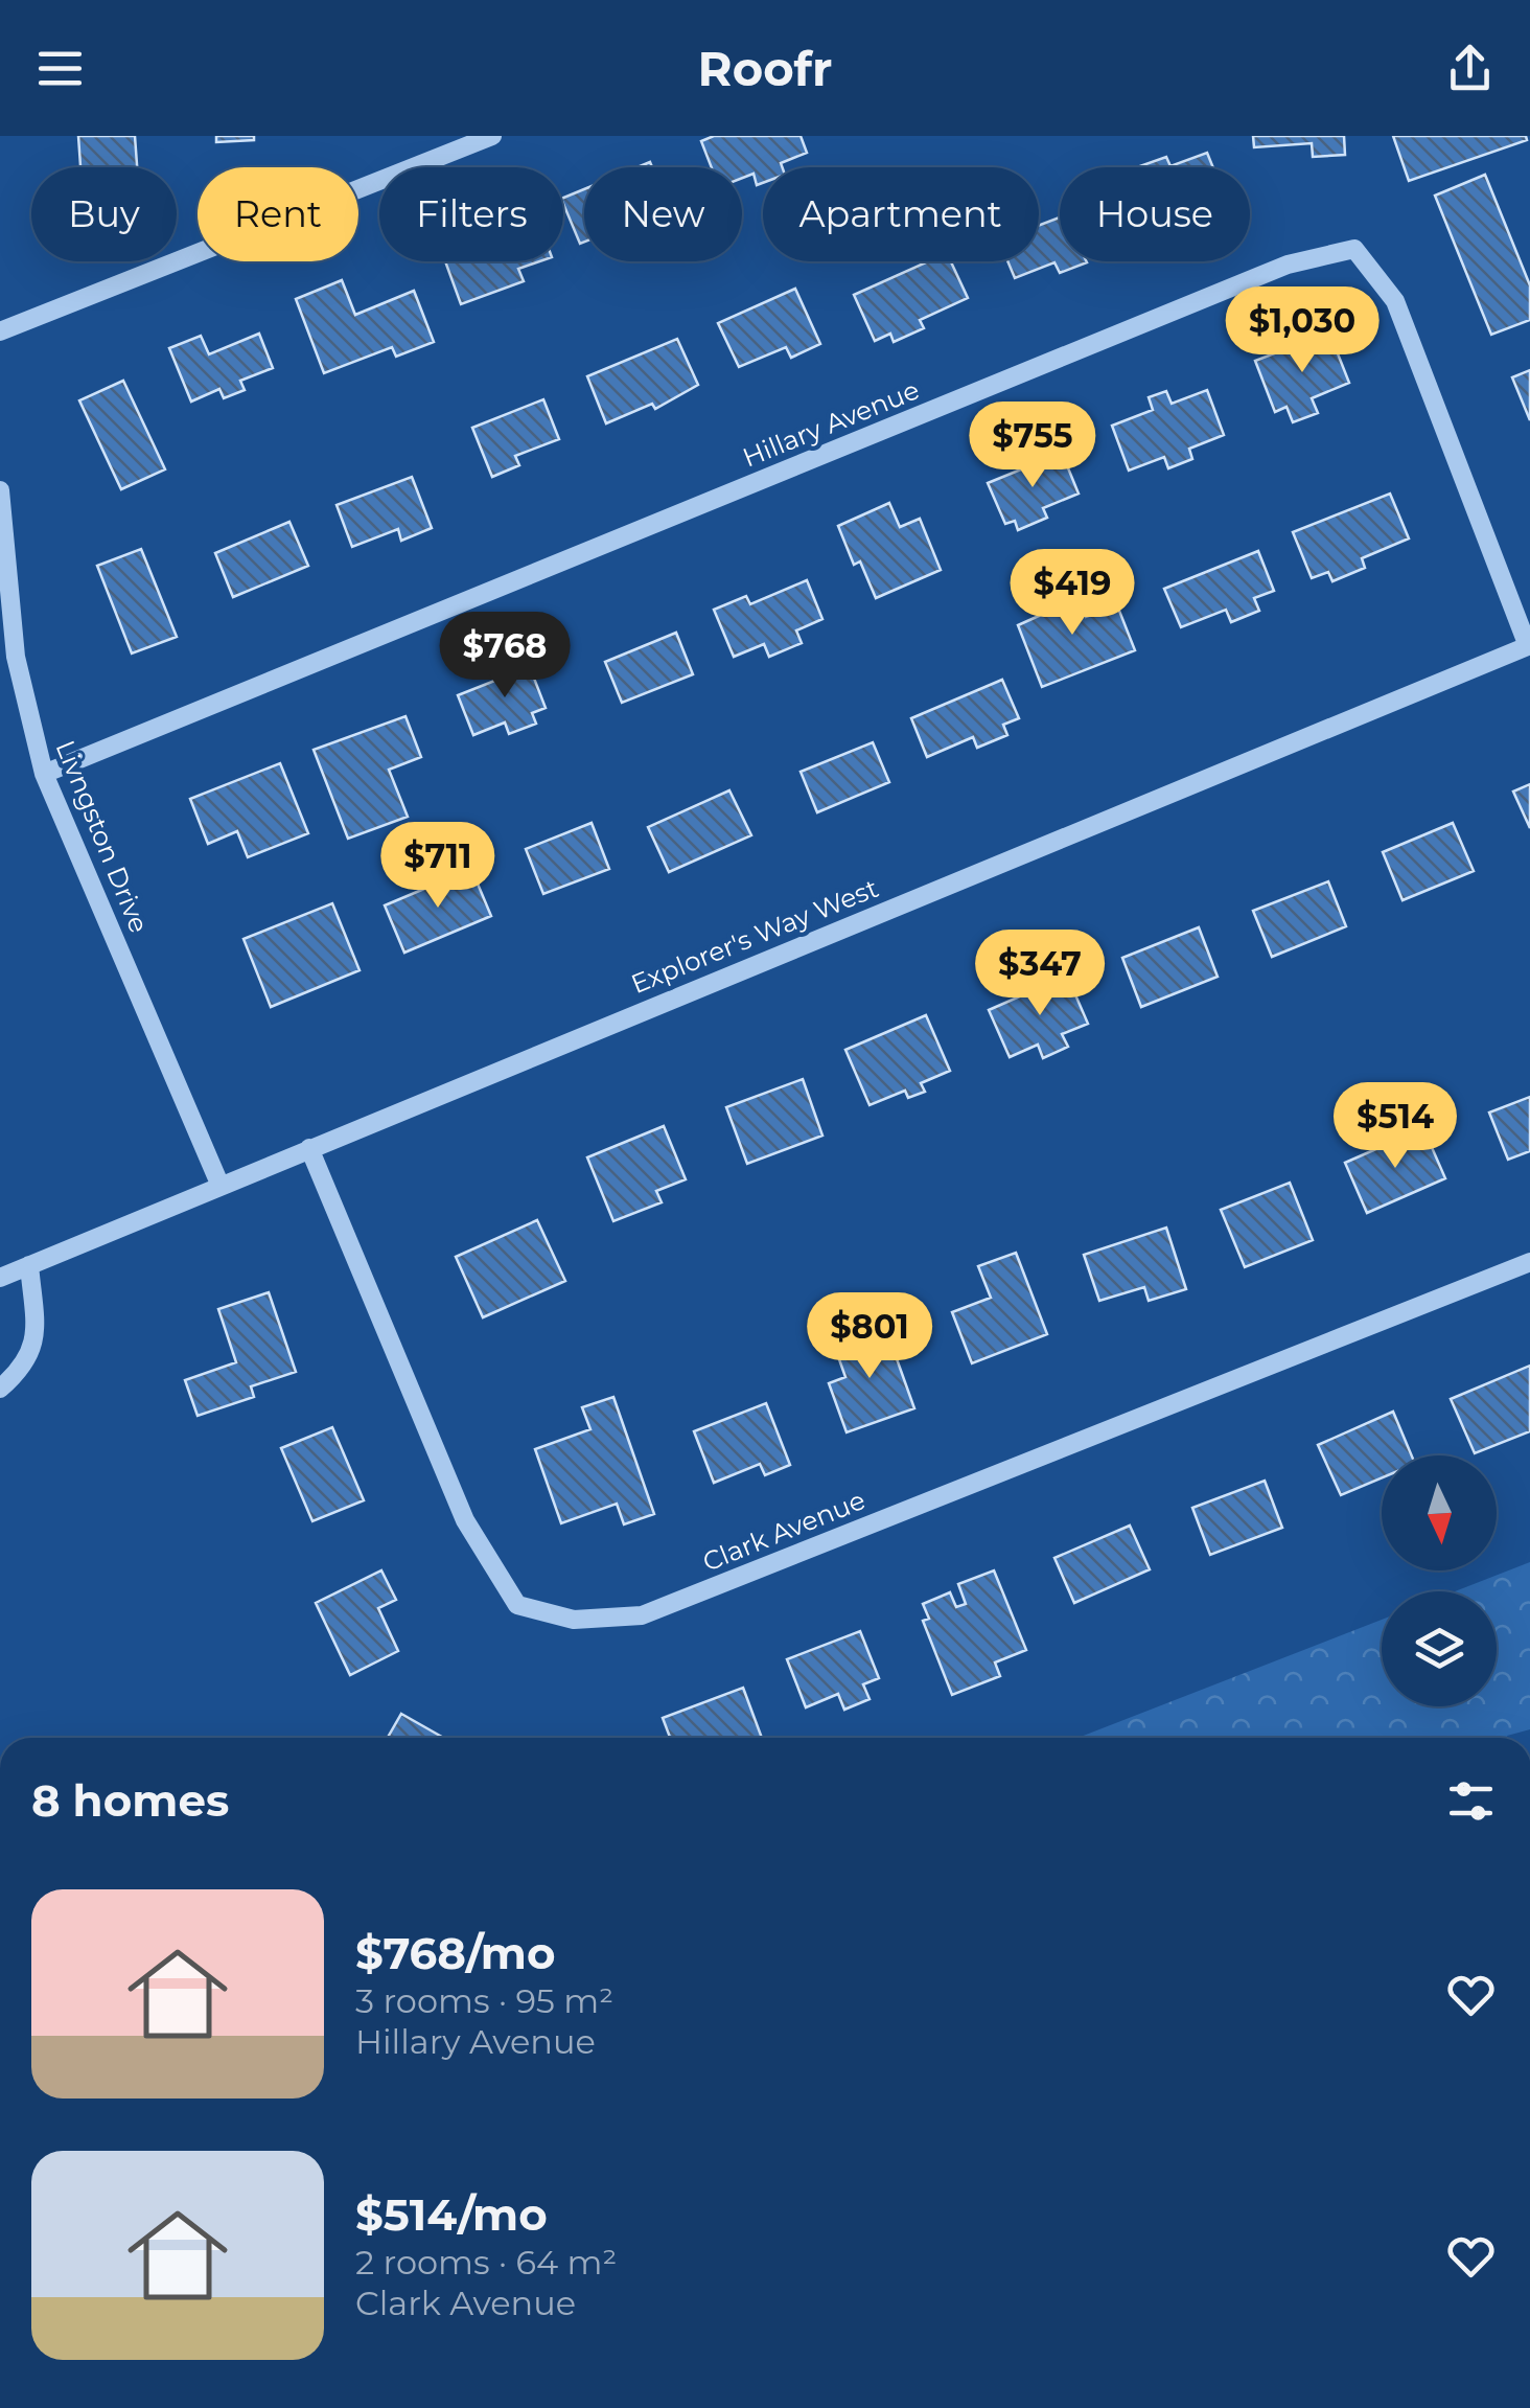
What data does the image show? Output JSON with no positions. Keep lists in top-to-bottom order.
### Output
{
  "streets": {
    "street": [
      "Hillary Avenue",
      "Livngston Drive",
      "Explorer's Way West",
      "Clark Avenue"
    ]
  },
  "crossings": [
    ["Hillary Avenue", "Livngston Drive"],
    ["Hillary Avenue", "Explorer's Way West"],
    ["Livngston Drive", "Explorer's Way West"],
    ["Explorer's Way West", "Clark Avenue"]
  ],
  "north": "bottom",
  "page": {
    "header": "Roofr",
    "chip": [
      "Buy",
      "Rent",
      "Filters",
      "New",
      "Apartment",
      "House"
    ],
    "price": [
      "$1,030",
      "$755",
      "$419",
      "$768",
      "$711",
      "$347",
      "$514",
      "$801"
    ],
    "heading": "8 homes",
    "list": [
      {
        "name": "$768/mo",
        "note": "3 rooms · 95 m² · Hillary Avenue"
      },
      {
        "name": "$514/mo",
        "note": "2 rooms · 64 m² · Clark Avenue"
      }
    ]
  }
}
